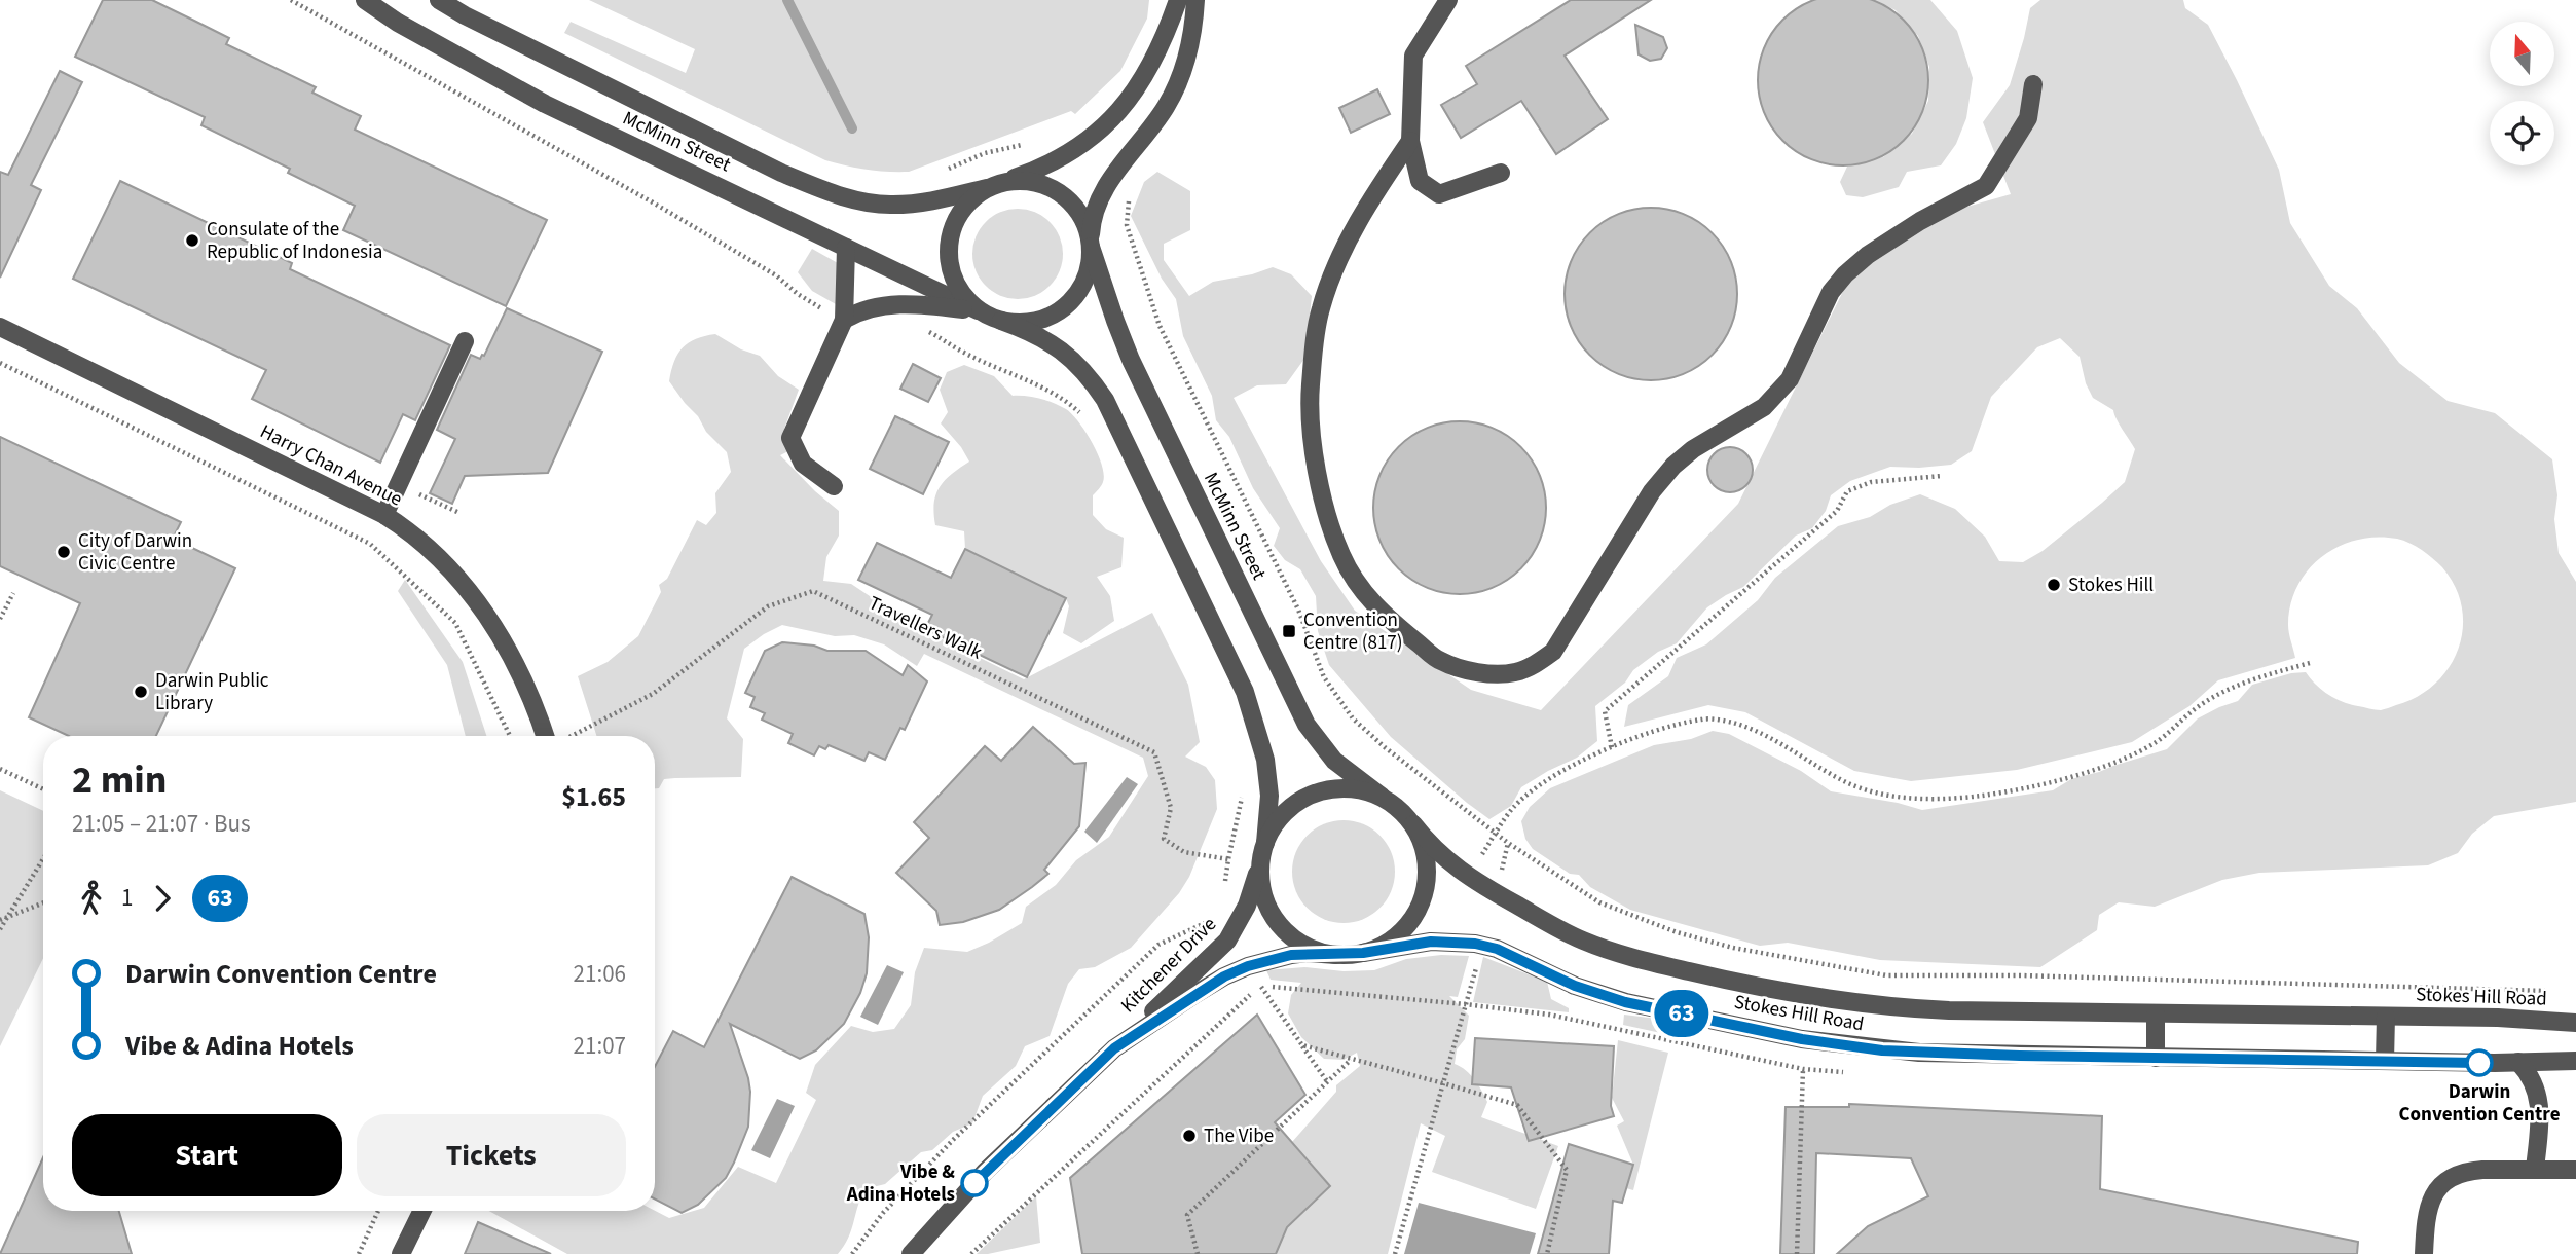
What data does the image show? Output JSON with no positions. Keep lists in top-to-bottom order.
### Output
{
  "streets": {
    "street": [
      "McMinn Street",
      "Harry Chan Avenue",
      "Kitchener Drive",
      "Stokes Hill Road"
    ],
    "path": ["Travellers Walk"]
  },
  "crossings": [
    ["McMinn Street", "Kitchener Drive"],
    ["McMinn Street", "Stokes Hill Road"],
    ["Kitchener Drive", "Stokes Hill Road"]
  ],
  "places": {
    "other": [
      "Consulate of the Republic of Indonesia",
      "City of Darwin Civic Centre",
      "Stokes Hill",
      "Darwin Public Library",
      "Darwin Convention Centre",
      "The Vibe",
      "Vibe & Adina Hotels"
    ],
    "transit": ["Convention Centre (817)"]
  },
  "lines": ["bus line 63"],
  "north": "top",
  "page": {
    "on_map": "63",
    "heading": ["2 min", "21:05 – 21:07 · Bus", "$1.65"],
    "legs": ["1", "63"],
    "list": [
      {
        "name": "Darwin Convention Centre",
        "value": "21:06"
      },
      {
        "name": "Vibe & Adina Hotels",
        "value": "21:07"
      }
    ],
    "buttons": ["Start", "Tickets"]
  }
}
